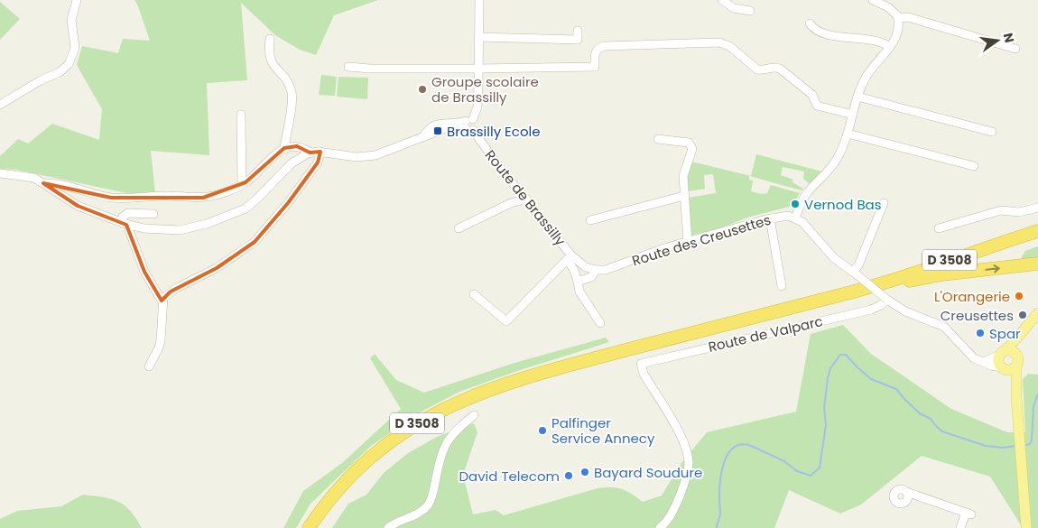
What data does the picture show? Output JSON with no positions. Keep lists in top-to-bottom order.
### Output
{
  "streets": {
    "highway": ["D 3508"],
    "street": ["Route de Brassilly", "Route des Creusettes", "Route de Valparc"]
  },
  "crossings": [
    ["Route de Brassilly", "Route des Creusettes"]
  ],
  "places": {
    "other": [
      "Groupe scolaire de Brassilly",
      "Vernod Bas",
      "L'Orangerie",
      "Creusettes",
      "Spar",
      "Palfinger Service Annecy",
      "Bayard Soudure",
      "David Telecom"
    ],
    "transit": ["Brassilly Ecole"]
  },
  "north": "right"
}
